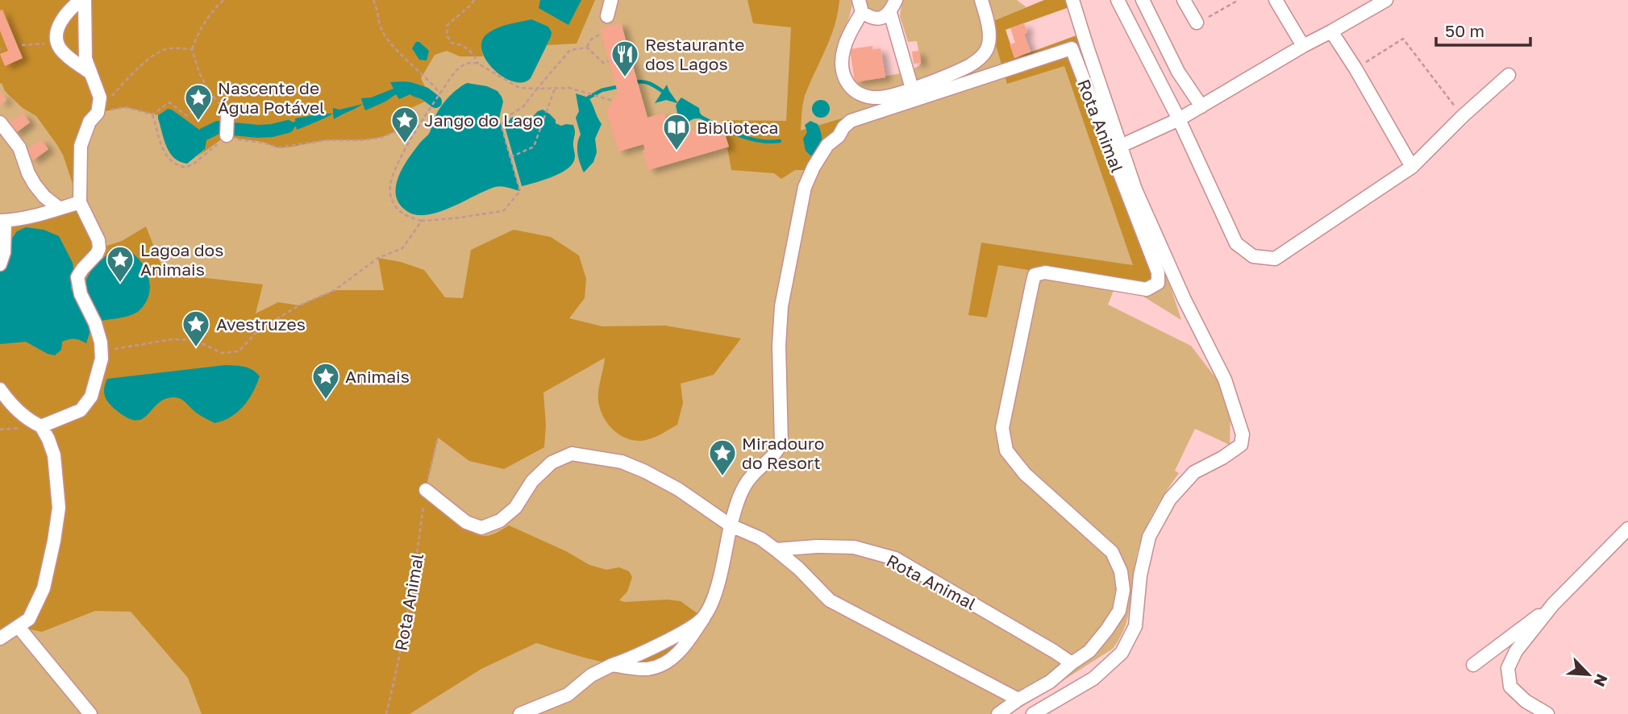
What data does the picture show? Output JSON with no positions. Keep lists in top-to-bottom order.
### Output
{
  "streets": {
    "street": ["Rota Animal"]
  },
  "places": {
    "restaurant": ["Restaurante dos Lagos"],
    "place": [
      "Nascente de Água Potável",
      "Jango do Lago",
      "Lagoa dos Animais",
      "Avestruzes",
      "Animais",
      "Miradouro do Resort"
    ],
    "library": ["Biblioteca"]
  },
  "scale_bar": "50 m",
  "north": "bottom right"
}
